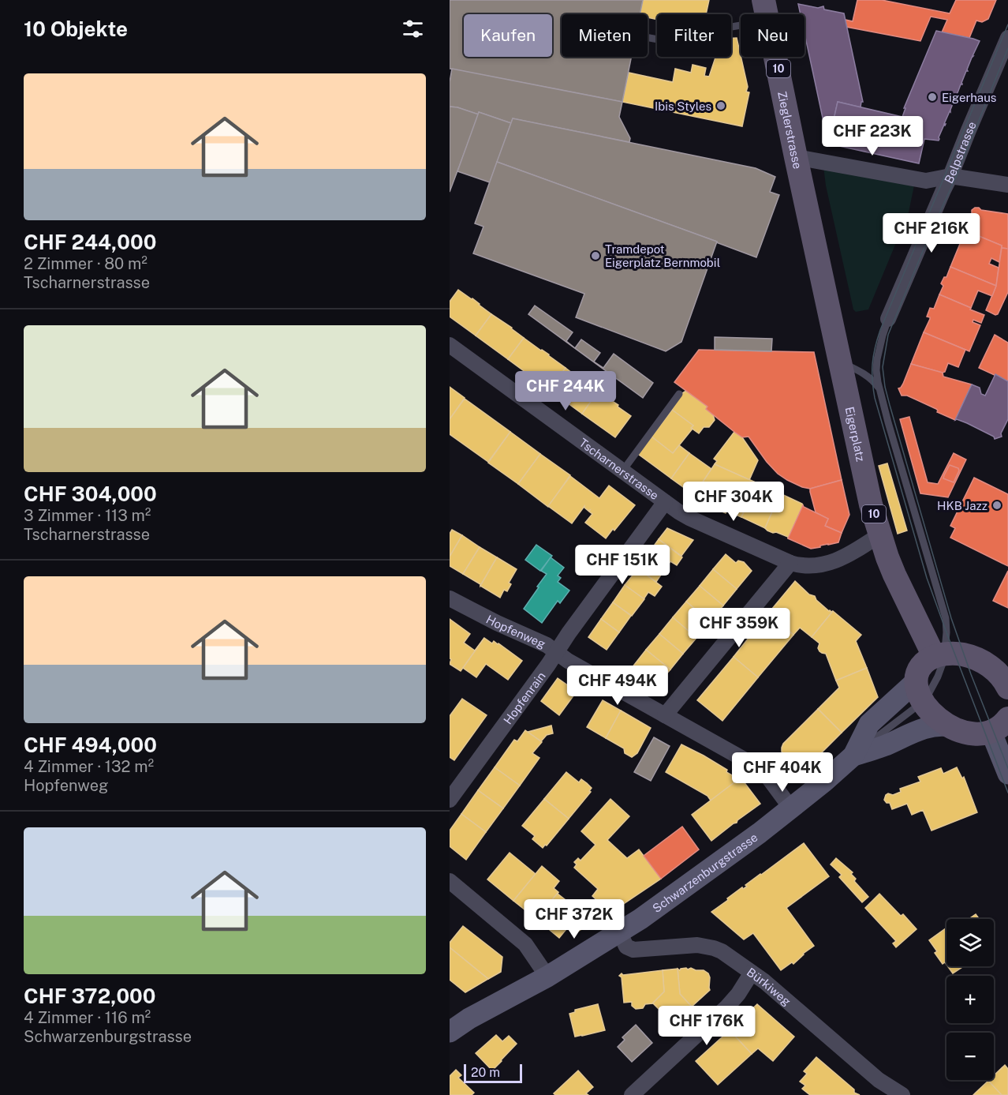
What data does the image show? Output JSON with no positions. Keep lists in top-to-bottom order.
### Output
{
  "streets": {
    "main road": [
      "10",
      "Zieglerstrasse",
      "Eigerplatz",
      "Schwarzenburgstrasse"
    ],
    "street": [
      "Belpstrasse",
      "Tscharnerstrasse",
      "Hopfenweg",
      "Hopfenrain",
      "Bürkiweg"
    ]
  },
  "crossings": [
    ["Zieglerstrasse", "Eigerplatz"],
    ["Eigerplatz", "Tscharnerstrasse"],
    ["Tscharnerstrasse", "Hopfenrain"],
    ["Hopfenweg", "Hopfenrain"],
    ["Hopfenweg", "Schwarzenburgstrasse"],
    ["Schwarzenburgstrasse", "Bürkiweg"]
  ],
  "places": [
    "Eigerhaus",
    "Ibis Styles",
    "Tramdepot Eigerplatz Bernmobil",
    "HKB Jazz"
  ],
  "scale_bar": "20 m",
  "page": {
    "heading": "10 Objekte",
    "chip": [
      "Kaufen",
      "Mieten",
      "Filter",
      "Neu"
    ],
    "list": [
      {
        "name": "CHF 244,000",
        "note": "2 Zimmer · 80 m² · Tscharnerstrasse"
      },
      {
        "name": "CHF 304,000",
        "note": "3 Zimmer · 113 m² · Tscharnerstrasse"
      },
      {
        "name": "CHF 494,000",
        "note": "4 Zimmer · 132 m² · Hopfenweg"
      },
      {
        "name": "CHF 372,000",
        "note": "4 Zimmer · 116 m² · Schwarzenburgstrasse"
      }
    ],
    "price": [
      "CHF 223K",
      "CHF 216K",
      "CHF 244K",
      "CHF 304K",
      "CHF 151K",
      "CHF 359K",
      "CHF 494K",
      "CHF 404K",
      "CHF 372K",
      "CHF 176K"
    ],
    "map_buttons": ["+", "−"],
    "scale": "20 m"
  }
}
